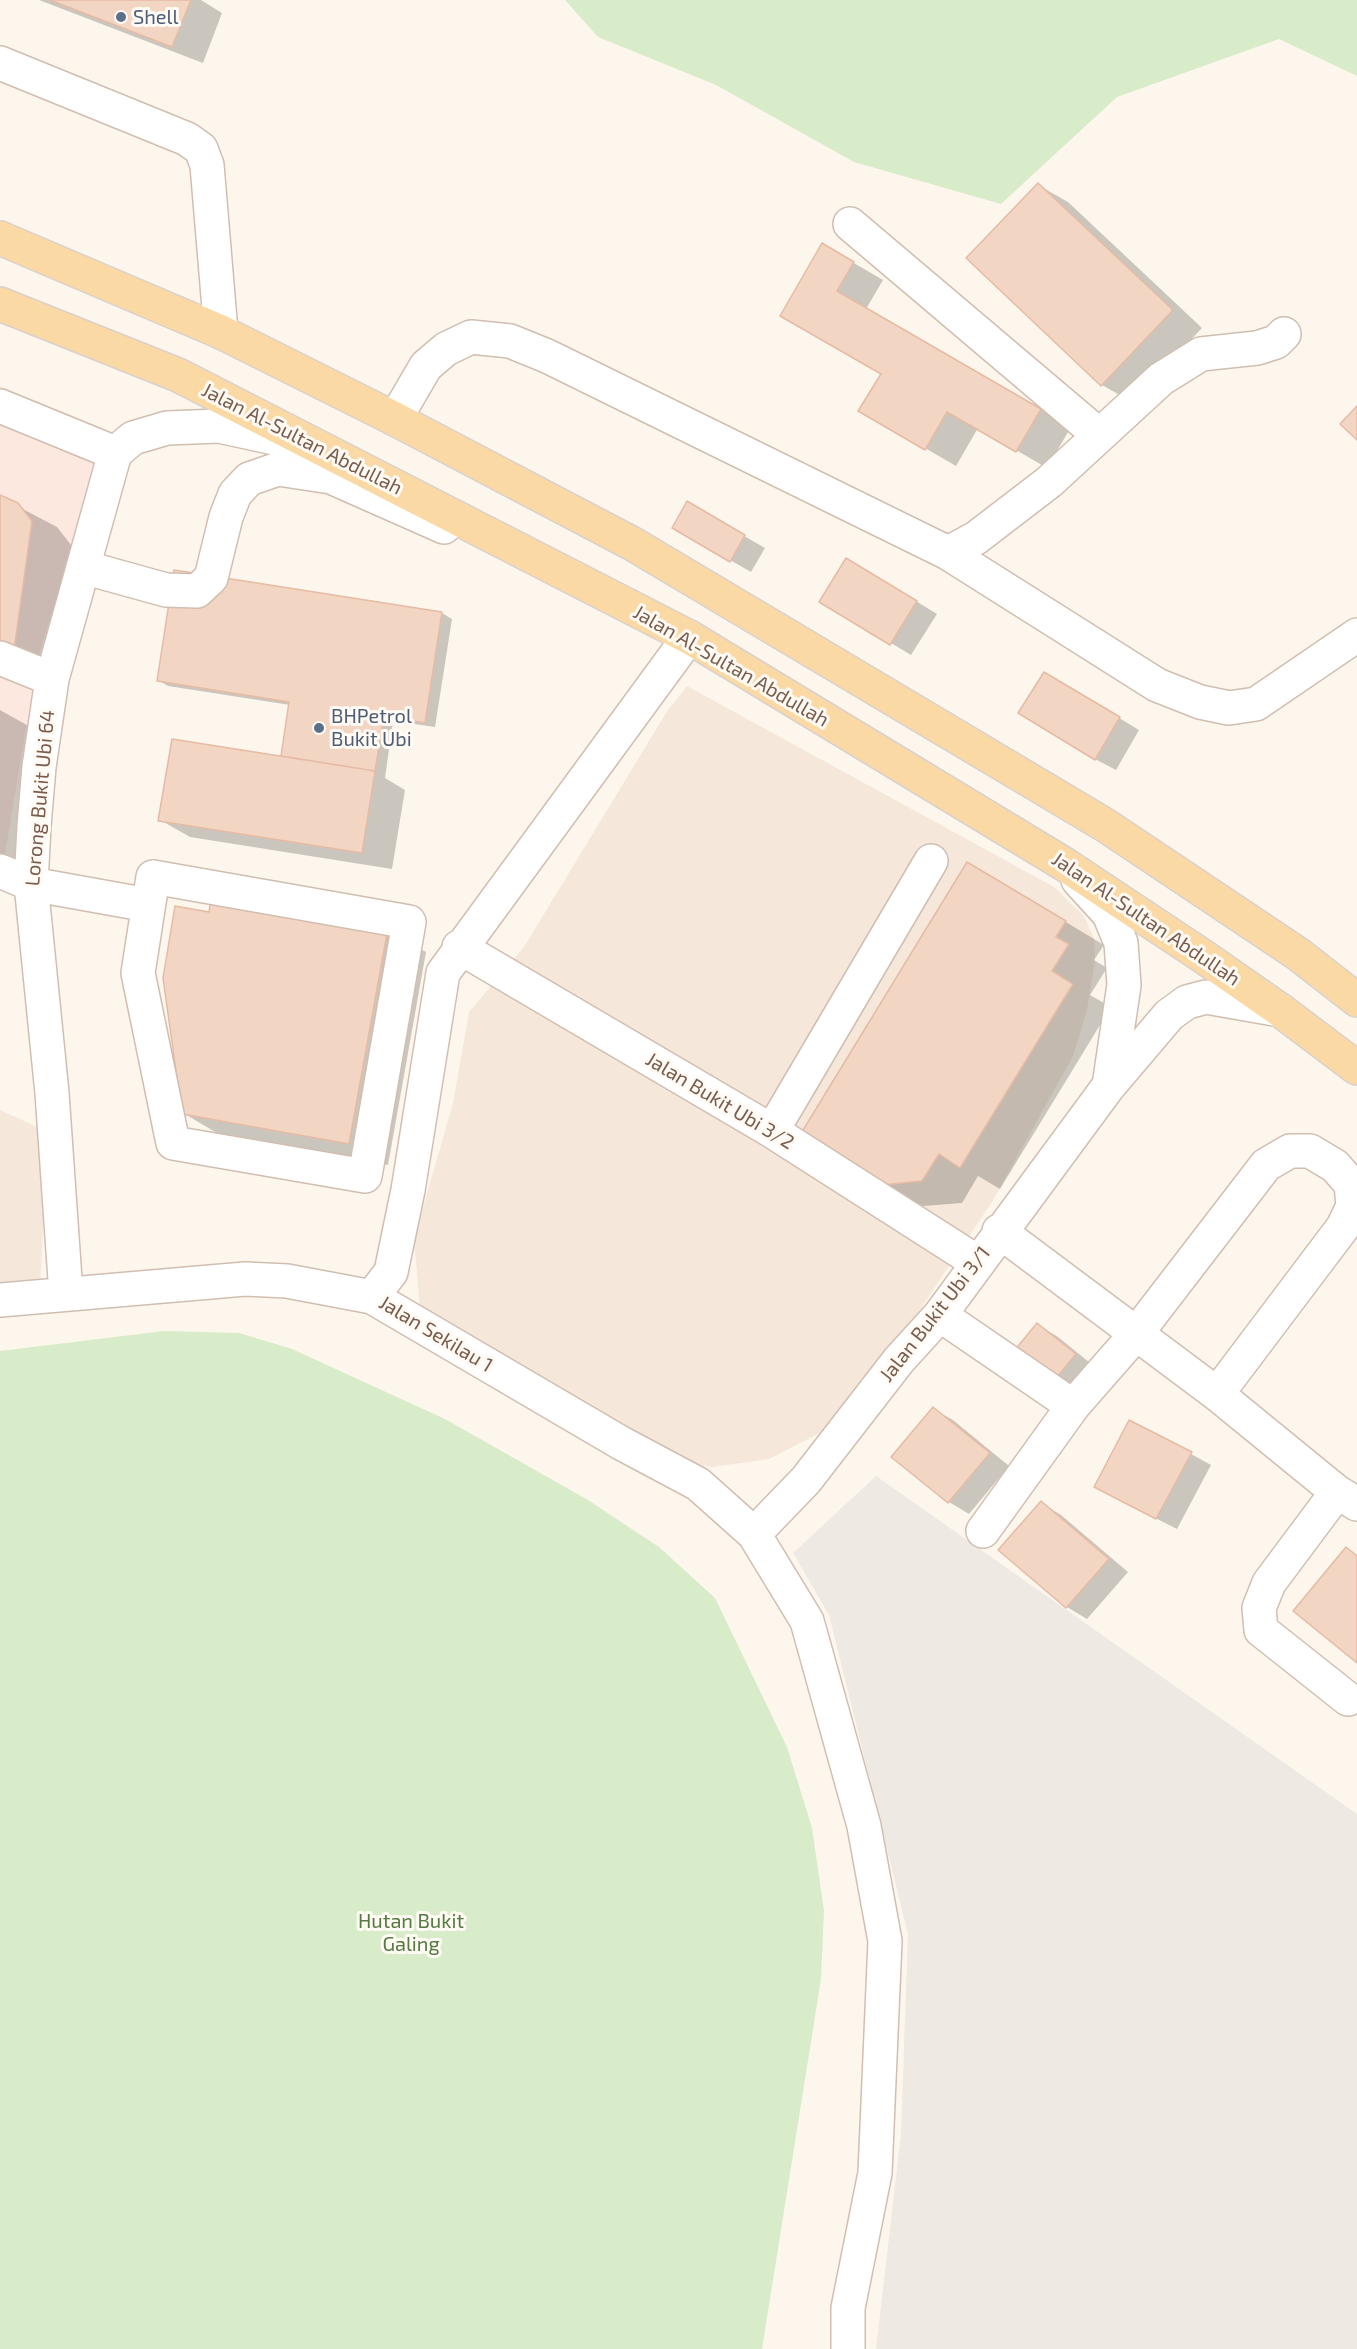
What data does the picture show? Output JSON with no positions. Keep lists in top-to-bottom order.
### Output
{
  "streets": {
    "main road": ["Jalan Al-Sultan Abdullah"],
    "street": [
      "Lorong Bukit Ubi 64",
      "Jalan Bukit Ubi 3/2",
      "Jalan Bukit Ubi 3/1",
      "Jalan Sekilau 1"
    ]
  },
  "crossings": [
    ["Jalan Al-Sultan Abdullah", "Jalan Bukit Ubi 3/1"],
    ["Lorong Bukit Ubi 64", "Jalan Sekilau 1"],
    ["Jalan Bukit Ubi 3/2", "Jalan Bukit Ubi 3/1"],
    ["Jalan Bukit Ubi 3/1", "Jalan Sekilau 1"]
  ],
  "parks": ["Hutan Bukit Galing"],
  "places": ["Shell", "BHPetrol Bukit Ubi"]
}
